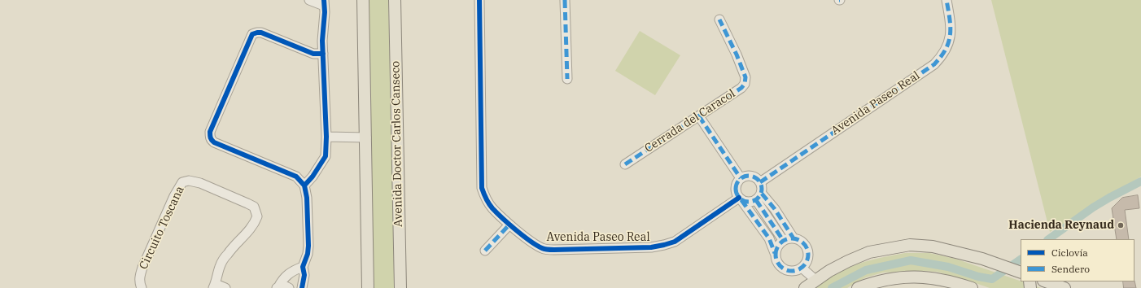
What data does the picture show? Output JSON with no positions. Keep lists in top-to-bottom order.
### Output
{
  "streets": {
    "main road": ["Avenida Doctor Carlos Canseco"],
    "street": ["Avenida Paseo Real", "Cerrada del Caracol", "Circuito Toscana"]
  },
  "places": ["Hacienda Reynaud"],
  "legend": ["Ciclovía", "Sendero"]
}
